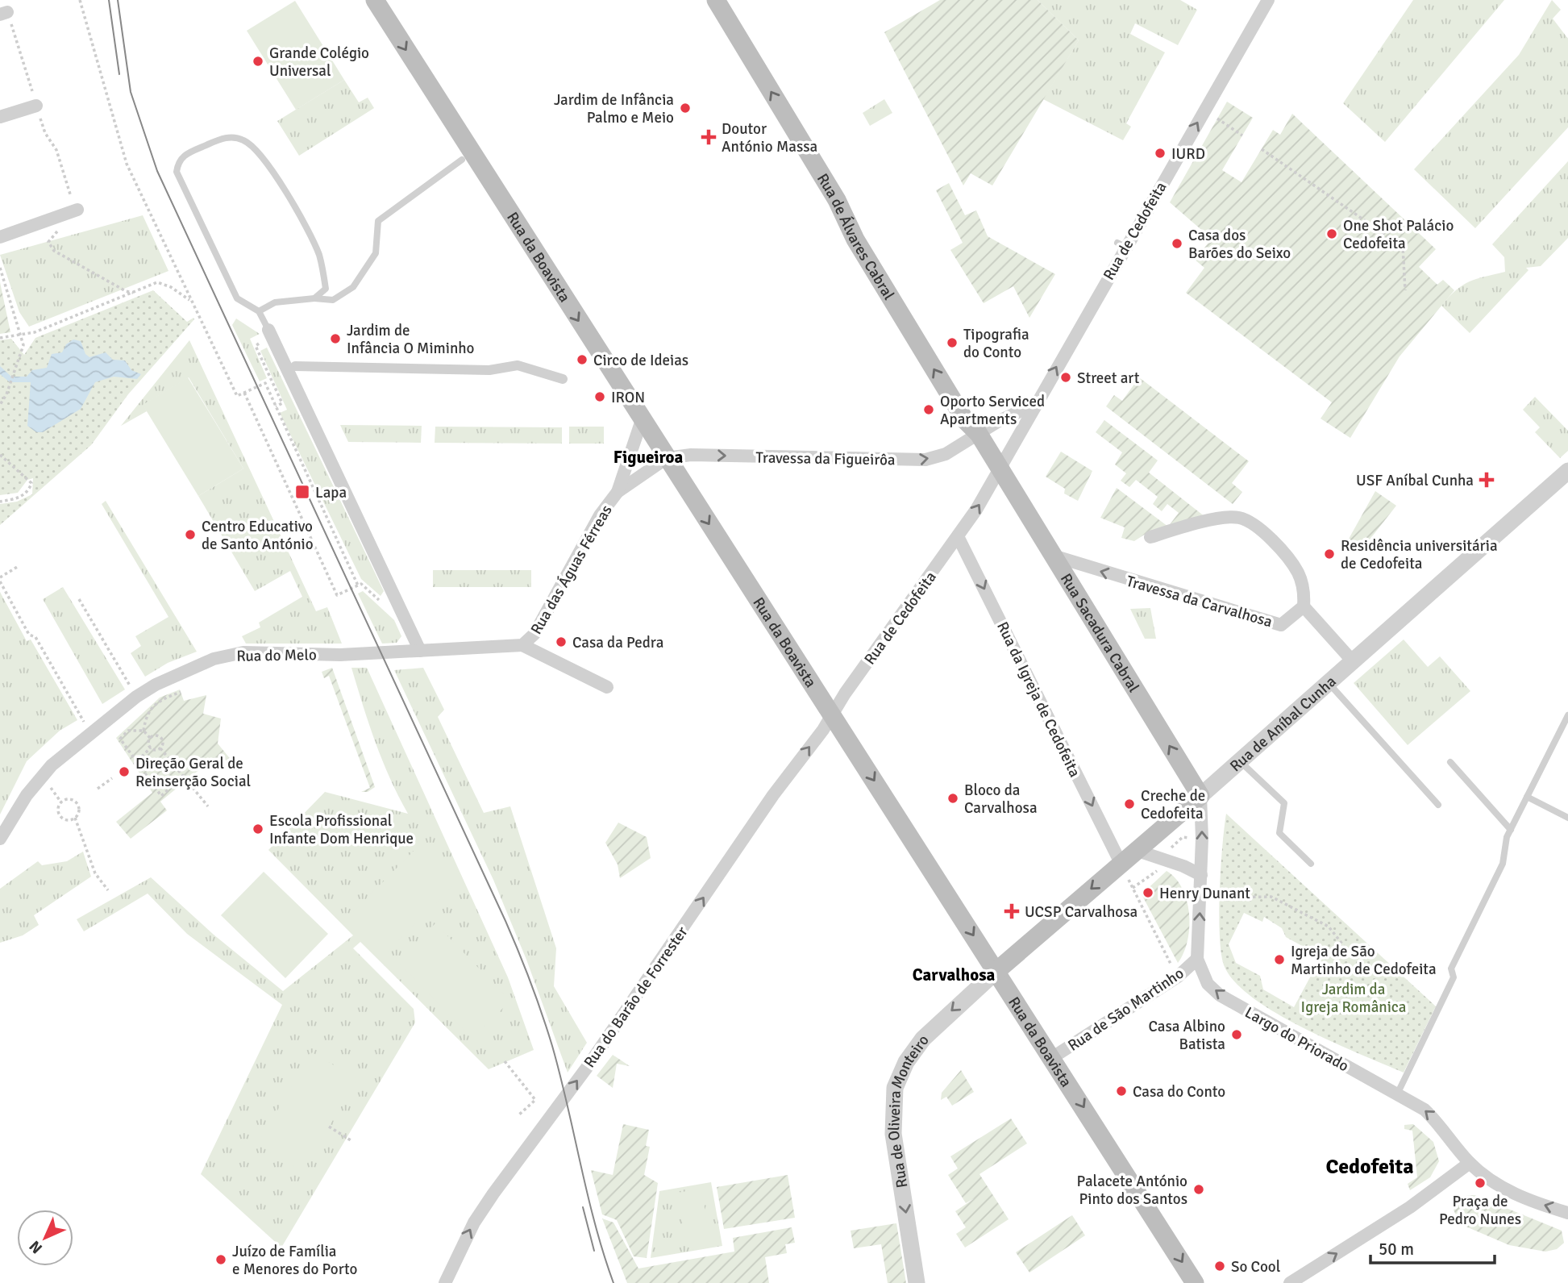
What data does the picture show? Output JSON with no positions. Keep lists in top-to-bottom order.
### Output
{
  "streets": {
    "main road": [
      "Rua de Álvares Cabral",
      "Rua da Boavista",
      "Rua Sacadura Cabral",
      "Rua de Aníbal Cunha"
    ],
    "street": [
      "Rua de Cedofeita",
      "Travessa da Figueirôa",
      "Rua das Águas Férreas",
      "Travessa da Carvalhosa",
      "Rua do Melo",
      "Rua da Igreja de Cedofeita",
      "Rua do Barão de Forrester",
      "Rua de São Martinho",
      "Largo do Priorado",
      "Rua de Oliveira Monteiro"
    ]
  },
  "crossings": [
    ["Rua de Cedofeita", "Rua de Álvares Cabral"],
    ["Rua de Cedofeita", "Rua da Boavista"],
    ["Rua de Cedofeita", "Rua Sacadura Cabral"],
    ["Rua de Cedofeita", "Rua da Igreja de Cedofeita"],
    ["Rua de Cedofeita", "Rua do Barão de Forrester"],
    ["Rua de Álvares Cabral", "Travessa da Figueirôa"],
    ["Rua de Álvares Cabral", "Rua Sacadura Cabral"],
    ["Rua da Boavista", "Travessa da Figueirôa"],
    ["Rua da Boavista", "Rua das Águas Férreas"],
    ["Rua da Boavista", "Rua de Aníbal Cunha"],
    ["Rua da Boavista", "Rua do Barão de Forrester"],
    ["Rua da Boavista", "Rua de São Martinho"],
    ["Rua da Boavista", "Rua de Oliveira Monteiro"],
    ["Travessa da Figueirôa", "Rua das Águas Férreas"],
    ["Rua das Águas Férreas", "Rua do Melo"],
    ["Travessa da Carvalhosa", "Rua Sacadura Cabral"],
    ["Rua Sacadura Cabral", "Rua de Aníbal Cunha"],
    ["Rua Sacadura Cabral", "Largo do Priorado"],
    ["Rua da Igreja de Cedofeita", "Rua de Aníbal Cunha"],
    ["Rua de Aníbal Cunha", "Largo do Priorado"],
    ["Rua de Aníbal Cunha", "Rua de Oliveira Monteiro"],
    ["Rua de São Martinho", "Largo do Priorado"]
  ],
  "one_way": [
    "Rua de Cedofeita",
    "Rua de Álvares Cabral",
    "Rua da Boavista",
    "Travessa da Figueirôa",
    "Travessa da Carvalhosa",
    "Rua Sacadura Cabral",
    "Rua da Igreja de Cedofeita",
    "Rua do Barão de Forrester",
    "Largo do Priorado",
    "Rua de Oliveira Monteiro"
  ],
  "districts": ["Figueiroa", "Carvalhosa", "Cedofeita"],
  "parks": ["Jardim da Igreja Românica"],
  "places": {
    "other": [
      "Grande Colégio Universal",
      "Jardim de Infância Palmo e Meio",
      "IURD",
      "One Shot Palácio Cedofeita",
      "Casa dos Barões do Seixo",
      "Jardim de Infância O Miminho",
      "Tipografia do Conto",
      "Circo de Ideias",
      "Street art",
      "IRON",
      "Oporto Serviced Apartments",
      "Centro Educativo de Santo António",
      "Residência universitária de Cedofeita",
      "Casa da Pedra",
      "Direção Geral de Reinserção Social",
      "Bloco da Carvalhosa",
      "Creche de Cedofeita",
      "Escola Profissional Infante Dom Henrique",
      "Henry Dunant",
      "Igreja de São Martinho de Cedofeita",
      "Casa Albino Batista",
      "Casa do Conto",
      "Praça de Pedro Nunes",
      "Palacete António Pinto dos Santos",
      "Juízo de Família e Menores do Porto",
      "So Cool"
    ],
    "health": ["Doutor António Massa", "USF Aníbal Cunha", "UCSP Carvalhosa"],
    "transit": ["Lapa"]
  },
  "scale_bar": "50 m",
  "north": "bottom left"
}
